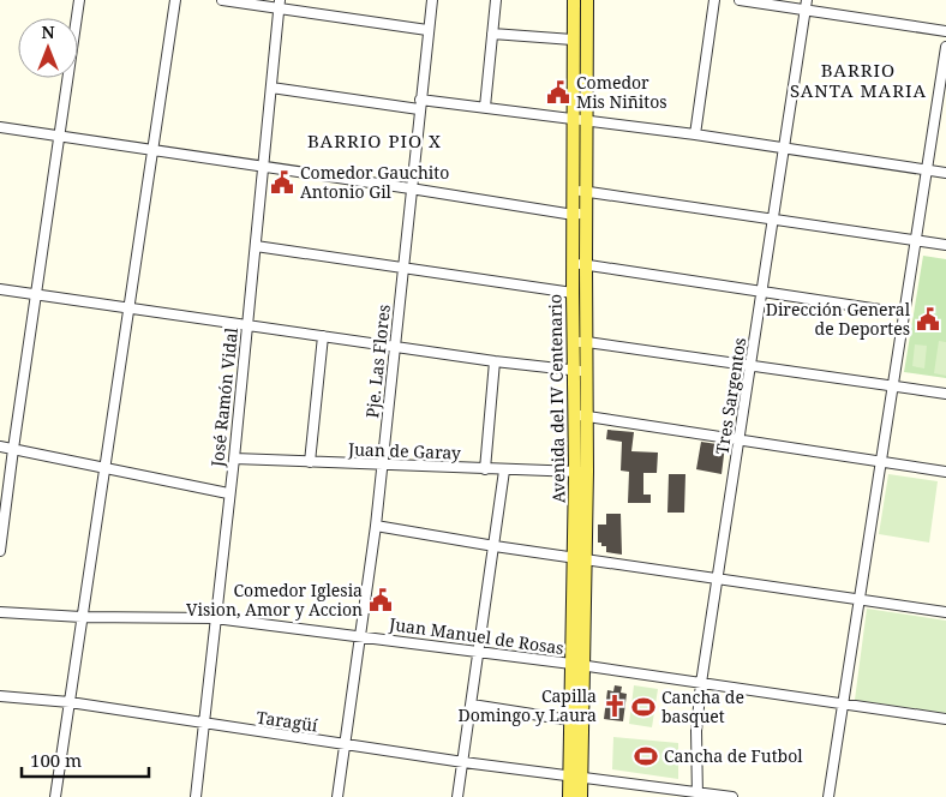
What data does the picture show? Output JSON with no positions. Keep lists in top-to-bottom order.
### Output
{
  "streets": {
    "main road": ["Avenida del IV Centenario"],
    "street": [
      "Pje. Las Flores",
      "Tres Sargentos",
      "José Ramón Vidal",
      "Juan de Garay",
      "Juan Manuel de Rosas",
      "Taragüí"
    ]
  },
  "crossings": [
    ["Pje. Las Flores", "Juan de Garay"],
    ["Pje. Las Flores", "Juan Manuel de Rosas"],
    ["Pje. Las Flores", "Taragüí"],
    ["Tres Sargentos", "Juan Manuel de Rosas"],
    ["Tres Sargentos", "Taragüí"],
    ["José Ramón Vidal", "Juan de Garay"],
    ["José Ramón Vidal", "Juan Manuel de Rosas"],
    ["José Ramón Vidal", "Taragüí"],
    ["Avenida del IV Centenario", "Juan de Garay"],
    ["Avenida del IV Centenario", "Juan Manuel de Rosas"],
    ["Avenida del IV Centenario", "Taragüí"]
  ],
  "districts": ["BARRIO SANTA MARIA", "BARRIO PIO X"],
  "places": {
    "public building": [
      "Comedor Mis Niñitos",
      "Comedor Gauchito Antonio Gil",
      "Dirección General de Deportes",
      "Comedor Iglesia Vision, Amor y Accion"
    ],
    "church": ["Capilla Domingo y Laura"],
    "sports": ["Cancha de basquet", "Cancha de Futbol"]
  },
  "scale_bar": "100 m",
  "north": "top"
}
